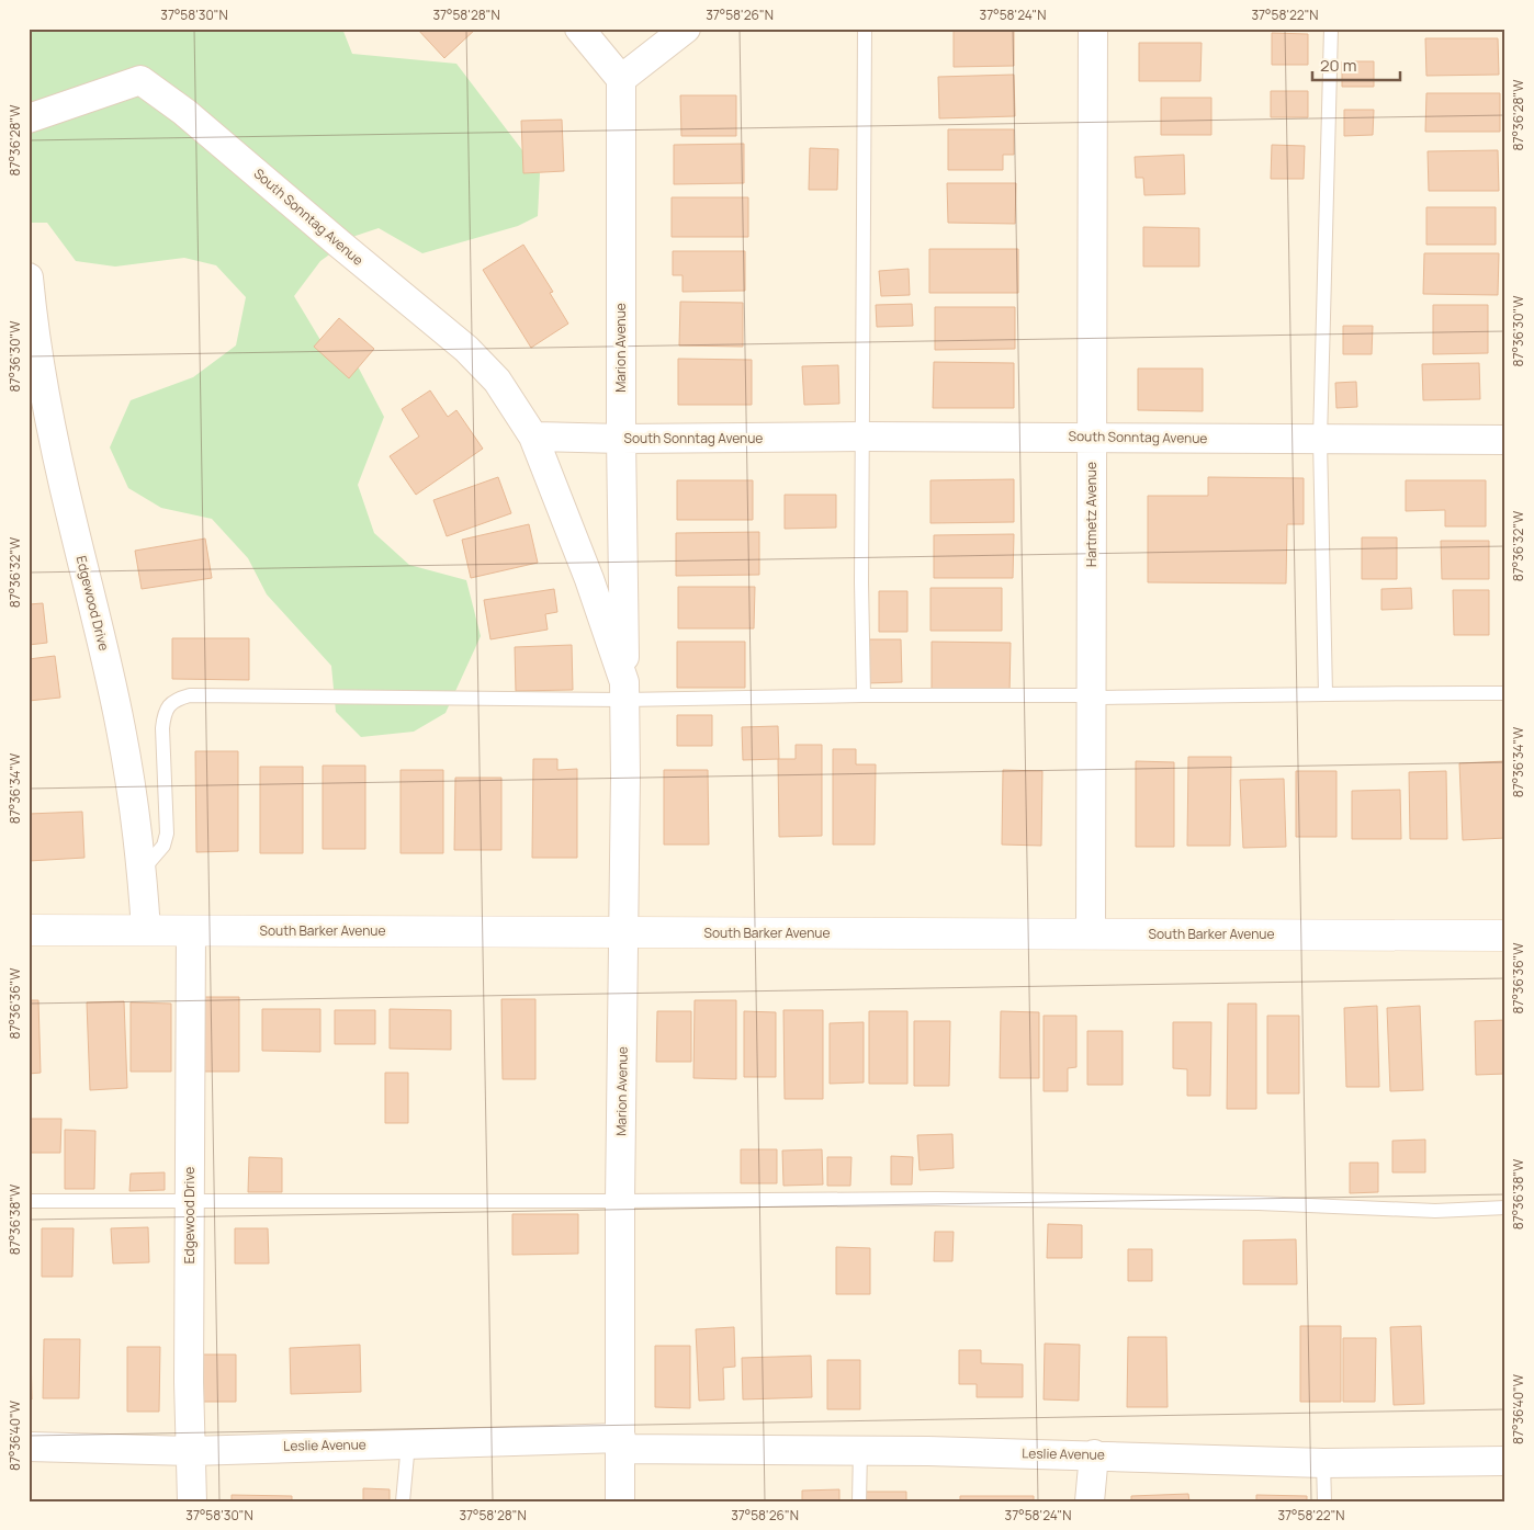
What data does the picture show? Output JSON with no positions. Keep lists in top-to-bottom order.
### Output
{
  "streets": {
    "main road": ["South Barker Avenue"],
    "street": [
      "South Sonntag Avenue",
      "Marion Avenue",
      "Hartmetz Avenue",
      "Edgewood Drive",
      "Leslie Avenue"
    ]
  },
  "crossings": [
    ["South Sonntag Avenue", "Marion Avenue"],
    ["South Sonntag Avenue", "Hartmetz Avenue"],
    ["Marion Avenue", "South Barker Avenue"],
    ["Marion Avenue", "Leslie Avenue"],
    ["Hartmetz Avenue", "South Barker Avenue"],
    ["Edgewood Drive", "South Barker Avenue"],
    ["Edgewood Drive", "Leslie Avenue"]
  ],
  "scale_bar": "20 m",
  "coordinates": [
    "37°58'30\"N",
    "37°58'28\"N",
    "37°58'26\"N",
    "37°58'24\"N",
    "37°58'22\"N",
    "87°36'28\"W",
    "87°36'30\"W",
    "87°36'32\"W",
    "87°36'34\"W",
    "87°36'36\"W",
    "87°36'38\"W",
    "87°36'40\"W"
  ]
}
